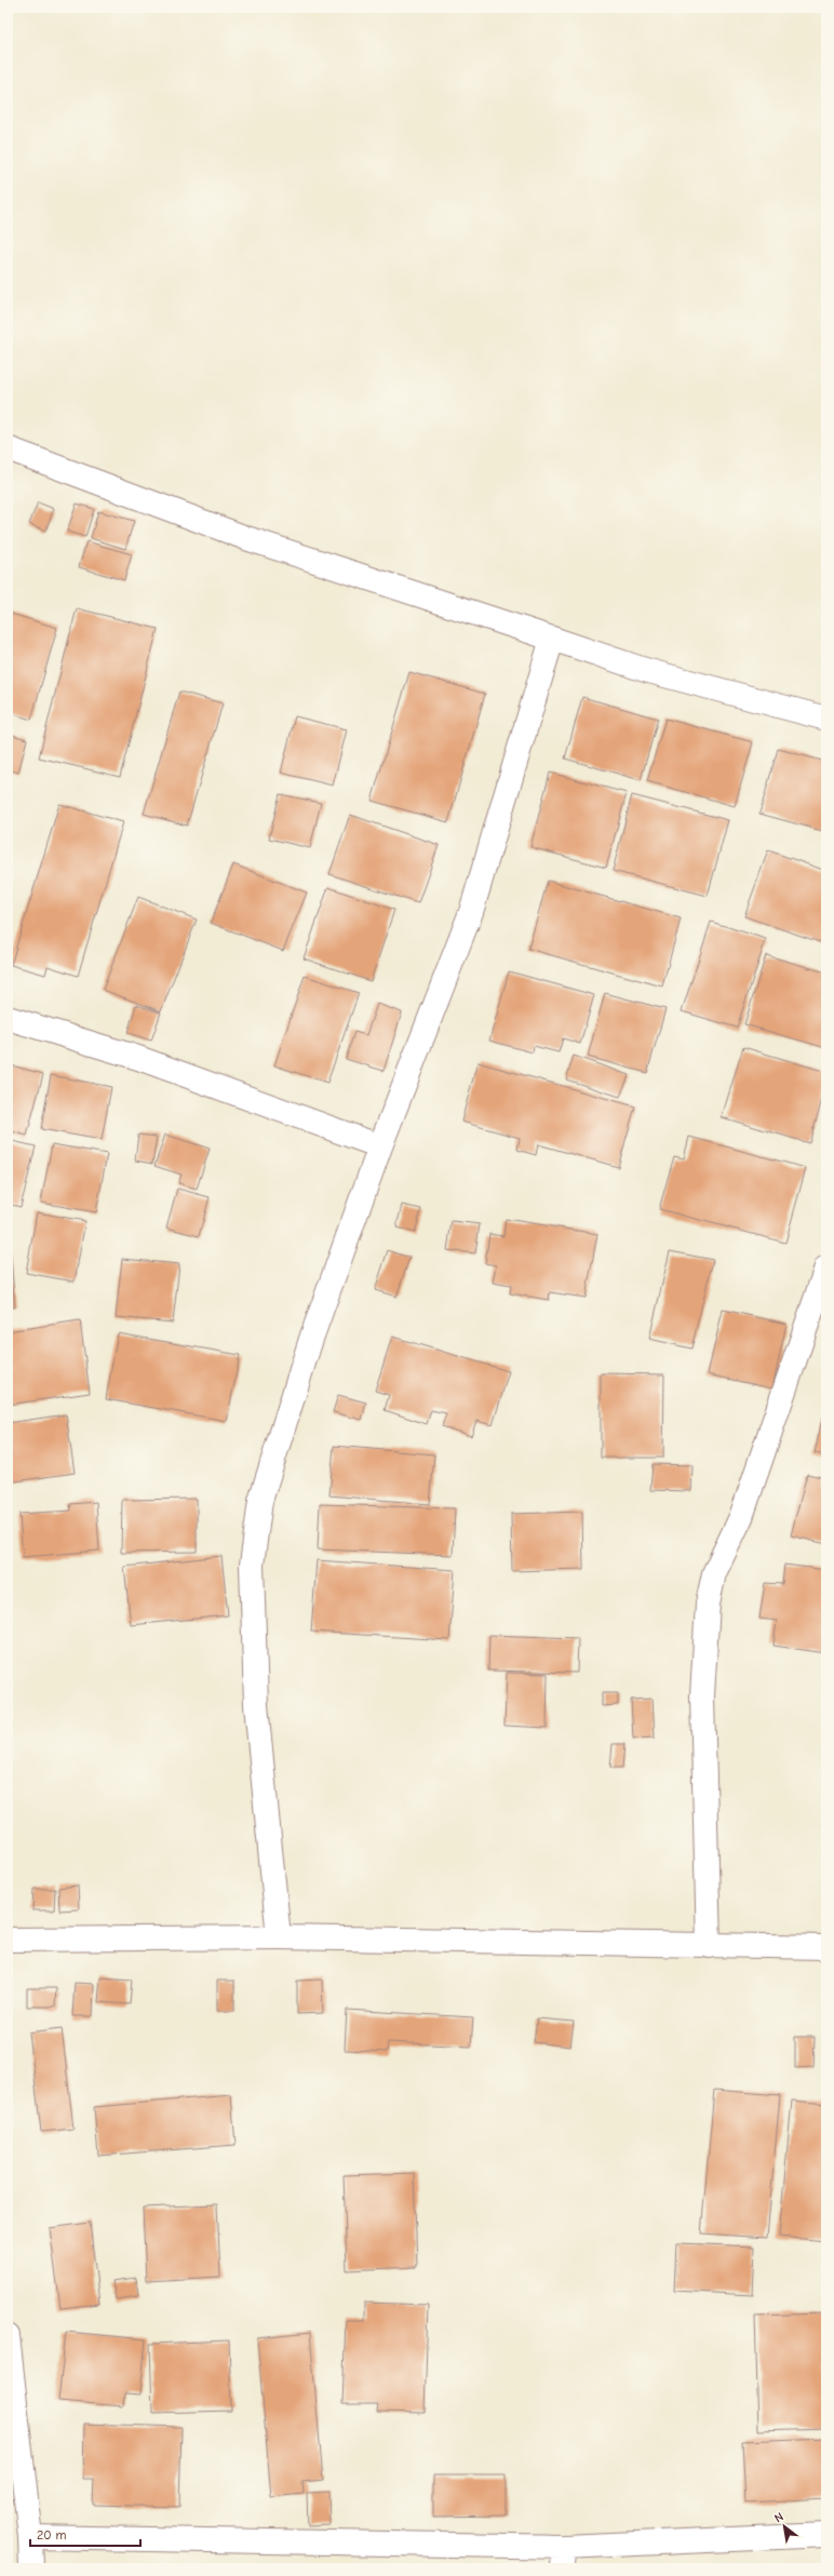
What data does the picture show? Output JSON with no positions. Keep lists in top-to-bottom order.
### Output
{
  "scale_bar": "20 m",
  "north": "top left"
}
